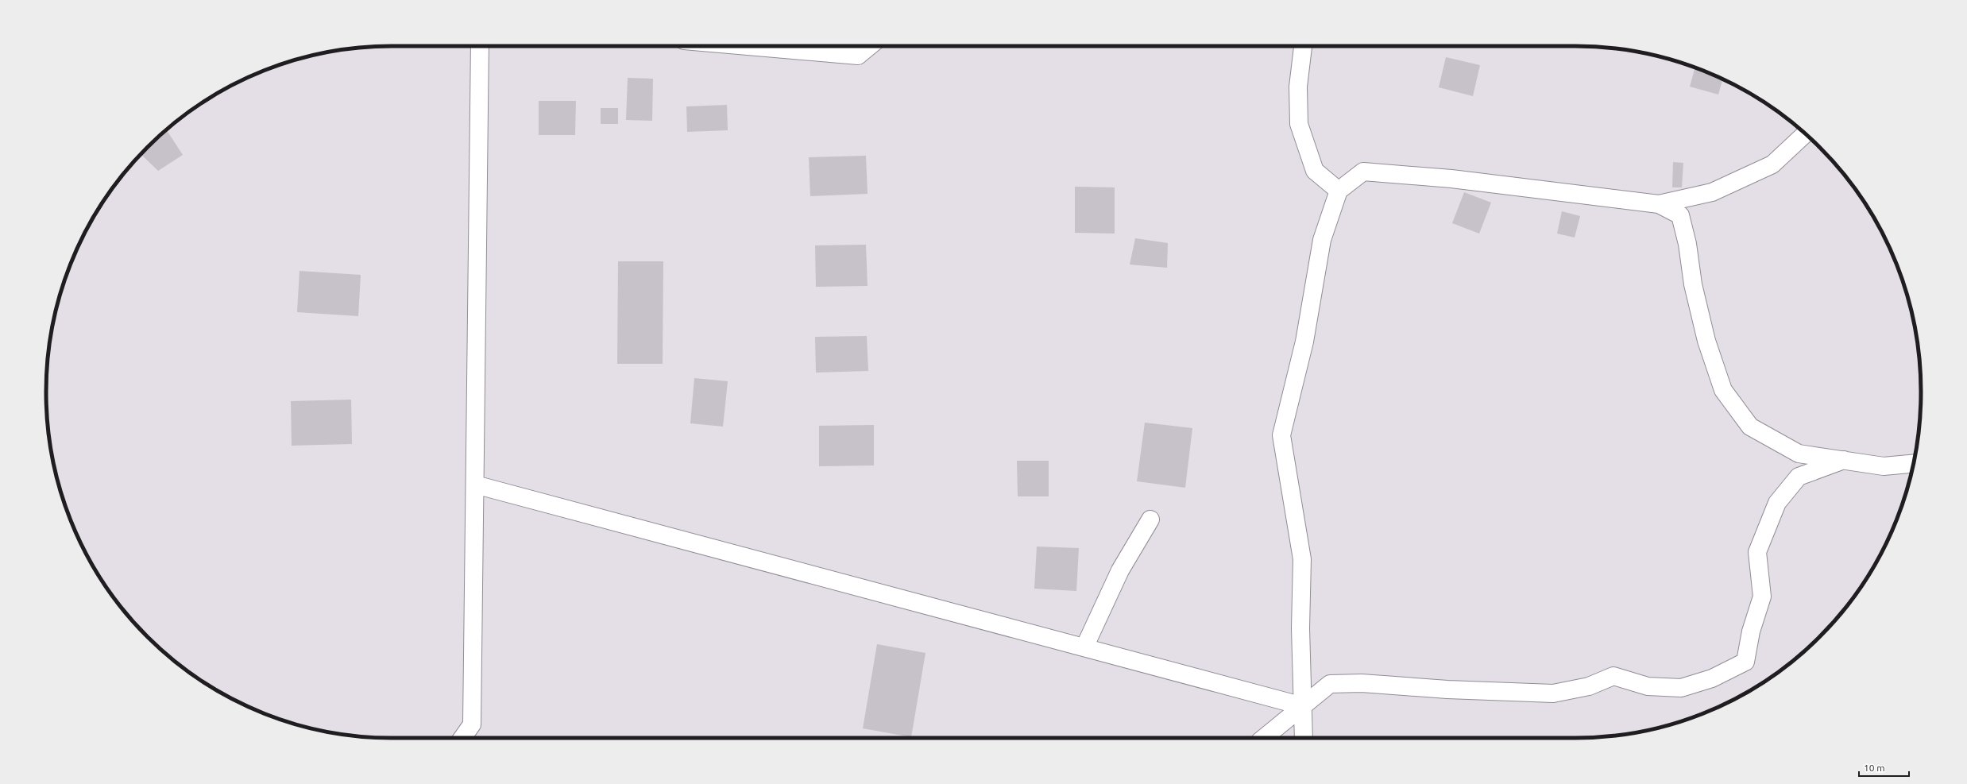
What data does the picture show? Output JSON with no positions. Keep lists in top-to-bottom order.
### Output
{
  "scale_bar": "10 m"
}
